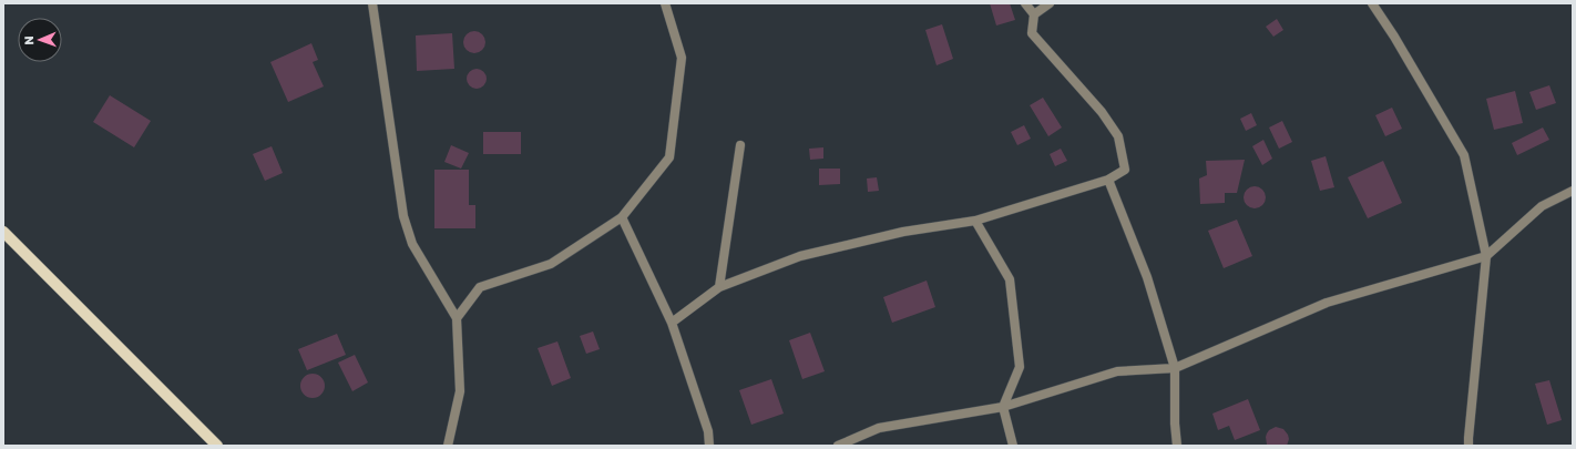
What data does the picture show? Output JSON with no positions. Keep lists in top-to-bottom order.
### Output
{
  "north": "left"
}
